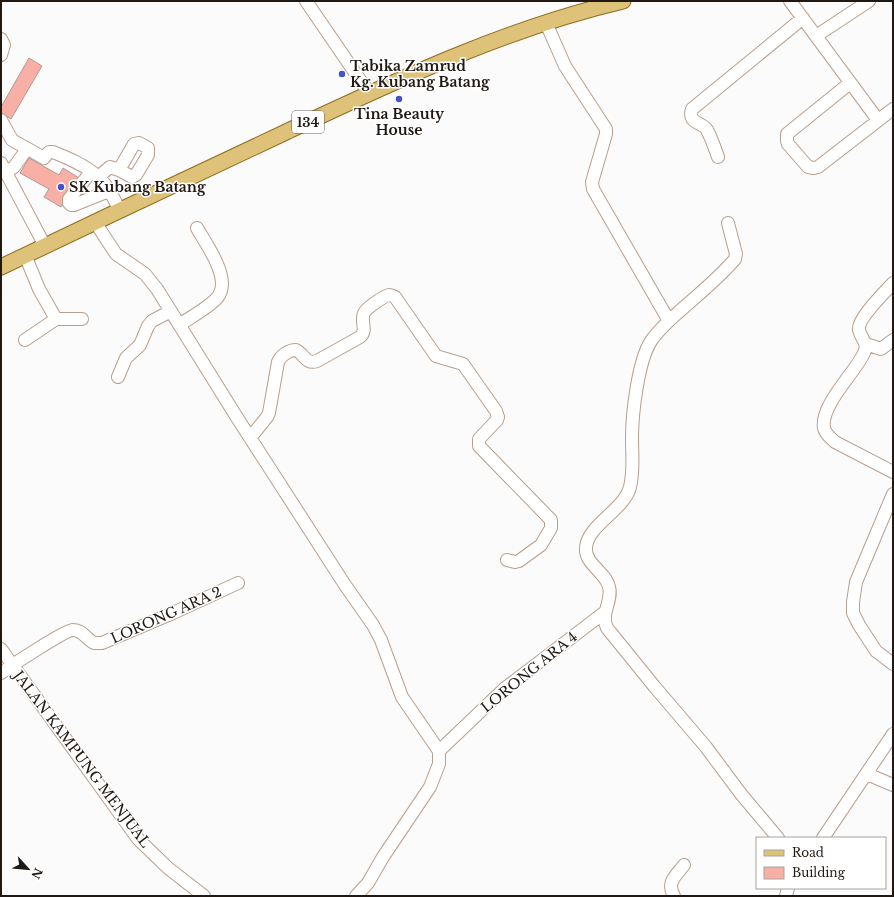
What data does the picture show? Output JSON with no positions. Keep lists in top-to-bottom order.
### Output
{
  "streets": {
    "main road": ["134"],
    "street": ["LORONG ARA 2", "LORONG ARA 4", "JALAN KAMPUNG MENJUAL"]
  },
  "crossings": [
    ["LORONG ARA 2", "JALAN KAMPUNG MENJUAL"]
  ],
  "places": ["Tabika Zamrud Kg. Kubang Batang", "Tina Beauty House", "SK Kubang Batang"],
  "legend": ["Road", "Building"],
  "north": "bottom right"
}
